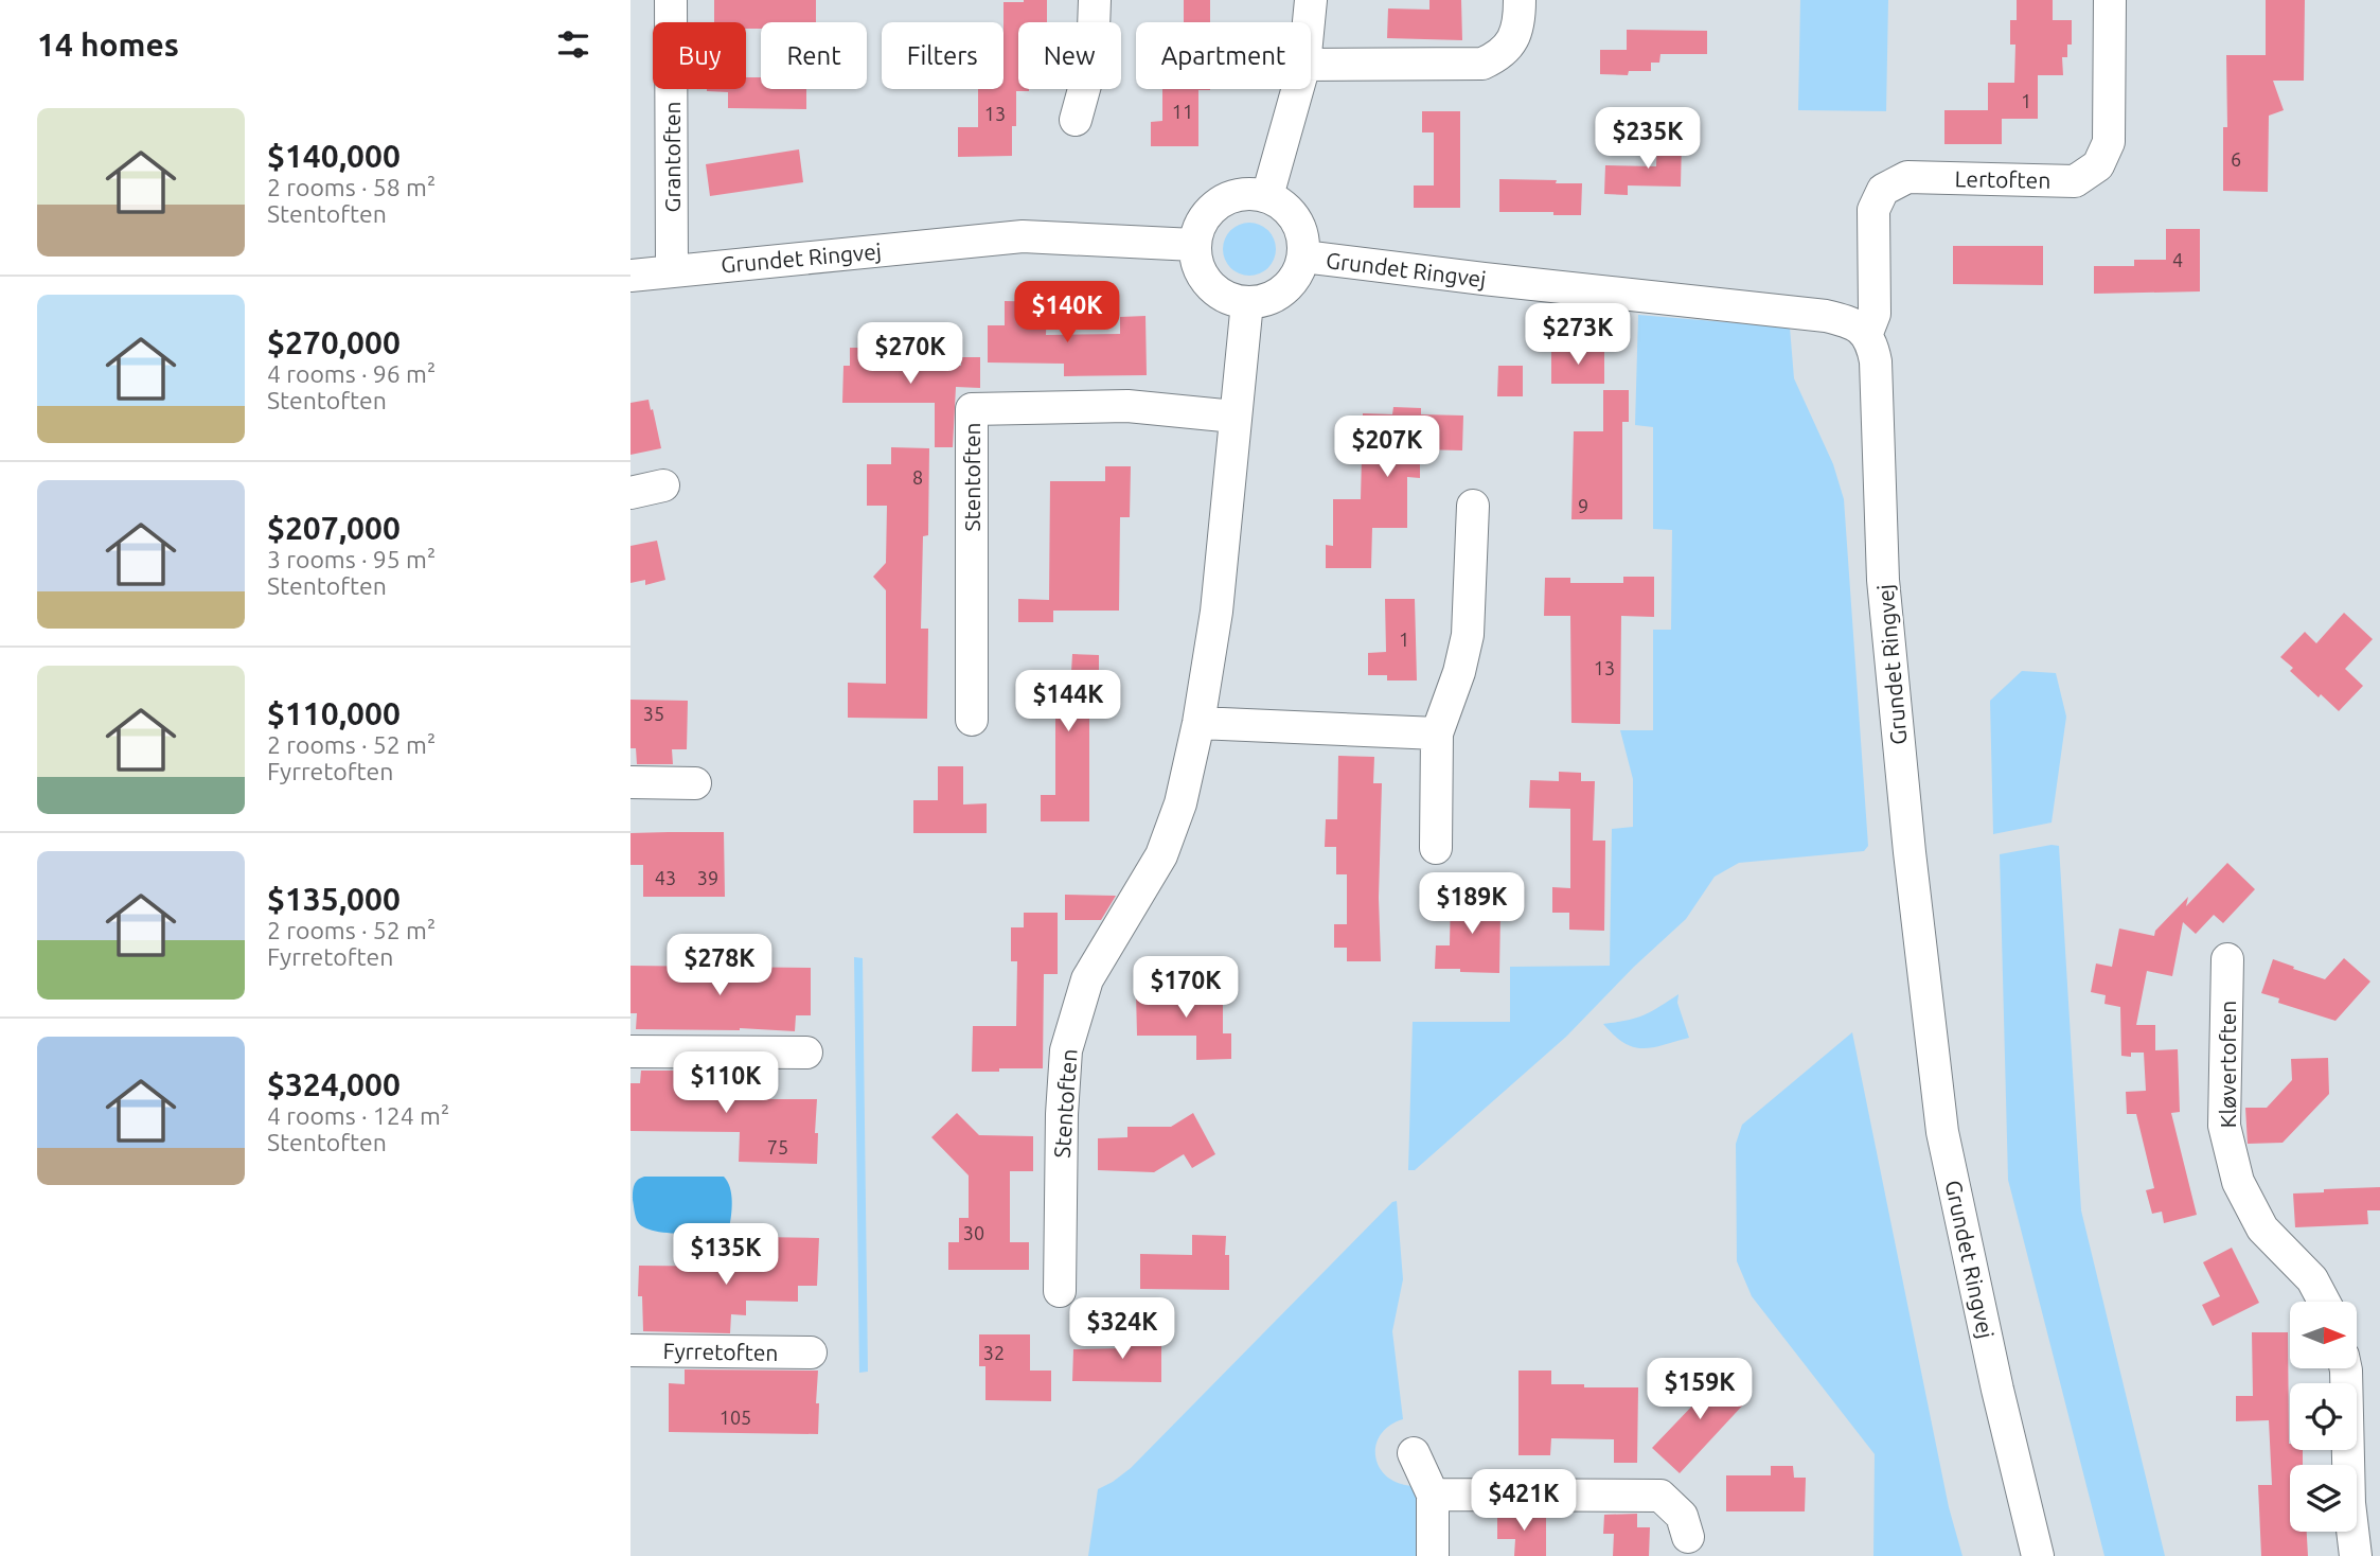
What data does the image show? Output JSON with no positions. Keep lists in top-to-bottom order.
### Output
{
  "streets": {
    "street": [
      "Grantoften",
      "Lertoften",
      "Grundet Ringvej",
      "Stentoften",
      "Kløvertoften",
      "Fyrretoften"
    ]
  },
  "crossings": [
    ["Grantoften", "Grundet Ringvej"],
    ["Lertoften", "Grundet Ringvej"],
    ["Grundet Ringvej", "Stentoften"]
  ],
  "house_numbers": [
    "1",
    "11",
    "13",
    "6",
    "4",
    "8",
    "9",
    "1",
    "13",
    "35",
    "43",
    "39",
    "75",
    "30",
    "32",
    "105"
  ],
  "north": "right",
  "page": {
    "heading": "14 homes",
    "chip": [
      "Buy",
      "Rent",
      "Filters",
      "New",
      "Apartment"
    ],
    "list": [
      {
        "name": "$140,000",
        "note": "2 rooms · 58 m² · Stentoften"
      },
      {
        "name": "$270,000",
        "note": "4 rooms · 96 m² · Stentoften"
      },
      {
        "name": "$207,000",
        "note": "3 rooms · 95 m² · Stentoften"
      },
      {
        "name": "$110,000",
        "note": "2 rooms · 52 m² · Fyrretoften"
      },
      {
        "name": "$135,000",
        "note": "2 rooms · 52 m² · Fyrretoften"
      },
      {
        "name": "$324,000",
        "note": "4 rooms · 124 m² · Stentoften"
      }
    ],
    "price": [
      "$235K",
      "$140K",
      "$273K",
      "$270K",
      "$207K",
      "$144K",
      "$189K",
      "$278K",
      "$170K",
      "$110K",
      "$135K",
      "$324K",
      "$159K",
      "$421K"
    ]
  }
}
